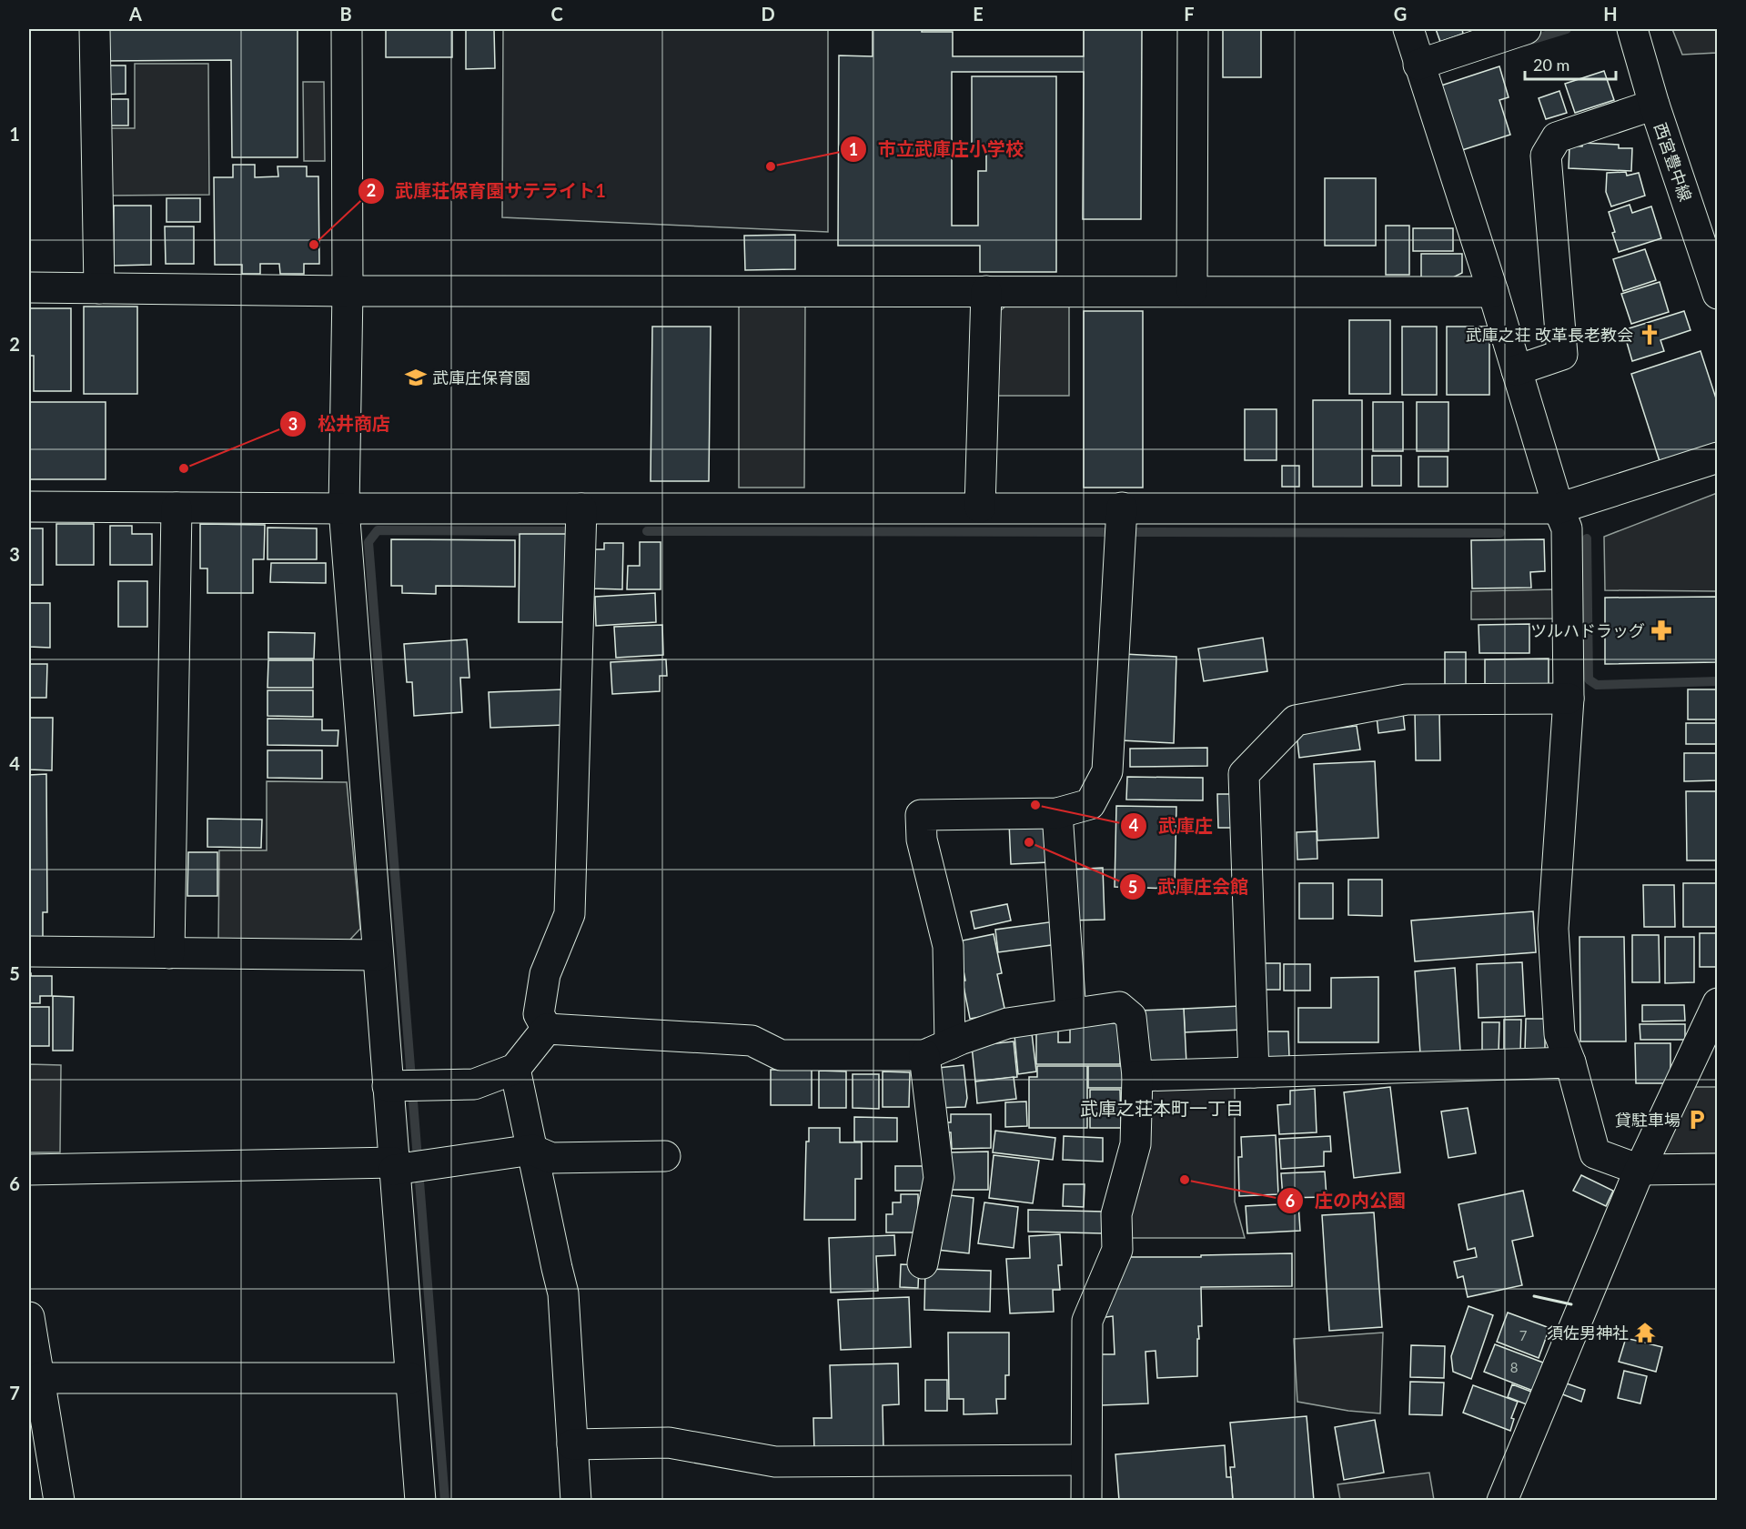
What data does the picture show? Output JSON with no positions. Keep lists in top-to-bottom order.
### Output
{
  "streets": {
    "street": ["西宮豊中線"]
  },
  "districts": ["武庫之荘本町一丁目"],
  "places": {
    "other": [
      "市立武庫庄小学校",
      "武庫荘保育園サテライト1",
      "松井商店",
      "武庫庄",
      "武庫庄会館",
      "庄の内公園"
    ],
    "church": ["武庫之荘 改革長老教会"],
    "school or university": ["武庫庄保育園"],
    "pharmacy": ["ツルハドラッグ"],
    "parking": ["貸駐車場"],
    "temple": ["須佐男神社"]
  },
  "house_numbers": ["7", "8"],
  "scale_bar": "20 m",
  "grid": {
    "columns": [
      "A",
      "B",
      "C",
      "D",
      "E",
      "F",
      "G",
      "H"
    ],
    "rows": [
      "1",
      "2",
      "3",
      "4",
      "5",
      "6",
      "7"
    ]
  }
}
